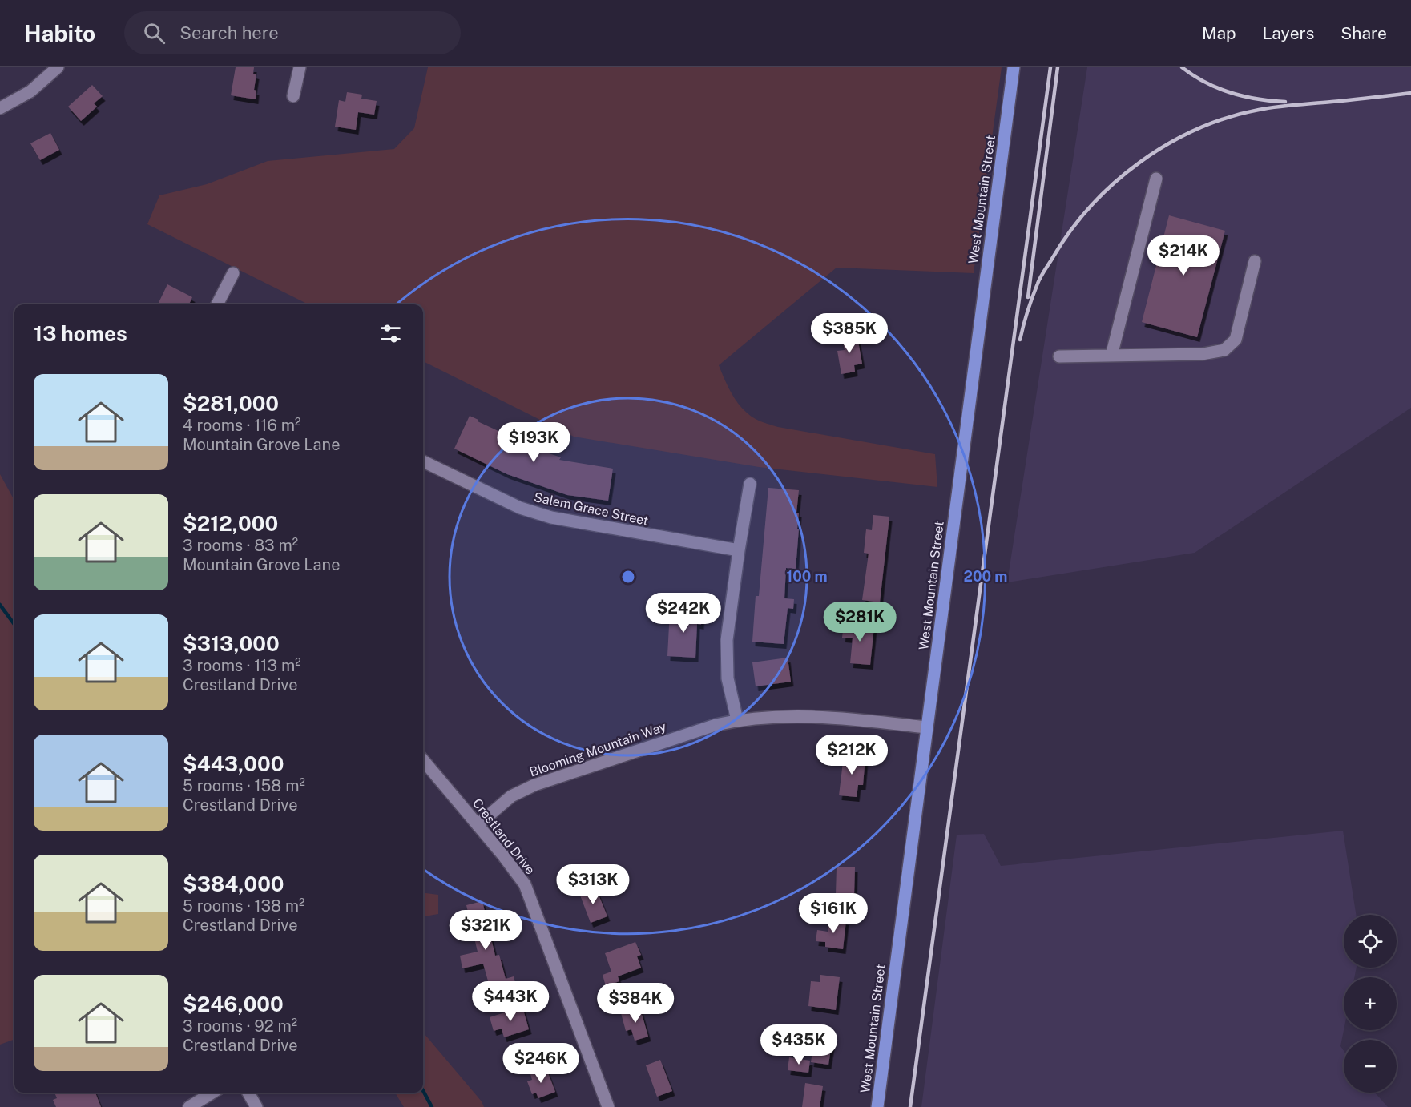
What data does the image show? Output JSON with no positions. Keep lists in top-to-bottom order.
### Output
{
  "streets": {
    "main road": ["West Mountain Street"],
    "street": ["Salem Grace Street", "Blooming Mountain Way", "Crestland Drive"]
  },
  "crossings": [
    ["West Mountain Street", "Blooming Mountain Way"],
    ["Blooming Mountain Way", "Crestland Drive"]
  ],
  "page": {
    "header": "Habito",
    "search": "Search here",
    "nav": ["Map", "Layers", "Share"],
    "price": [
      "$214K",
      "$385K",
      "$193K",
      "$242K",
      "$281K",
      "$212K",
      "$313K",
      "$161K",
      "$321K",
      "$443K",
      "$384K",
      "$435K",
      "$246K"
    ],
    "heading": "13 homes",
    "list": [
      {
        "name": "$281,000",
        "note": "4 rooms · 116 m² · Mountain Grove Lane"
      },
      {
        "name": "$212,000",
        "note": "3 rooms · 83 m² · Mountain Grove Lane"
      },
      {
        "name": "$313,000",
        "note": "3 rooms · 113 m² · Crestland Drive"
      },
      {
        "name": "$443,000",
        "note": "5 rooms · 158 m² · Crestland Drive"
      },
      {
        "name": "$384,000",
        "note": "5 rooms · 138 m² · Crestland Drive"
      },
      {
        "name": "$246,000",
        "note": "3 rooms · 92 m² · Crestland Drive"
      }
    ],
    "map_buttons": ["+", "−"]
  },
  "rings": ["100 m", "200 m"]
}
